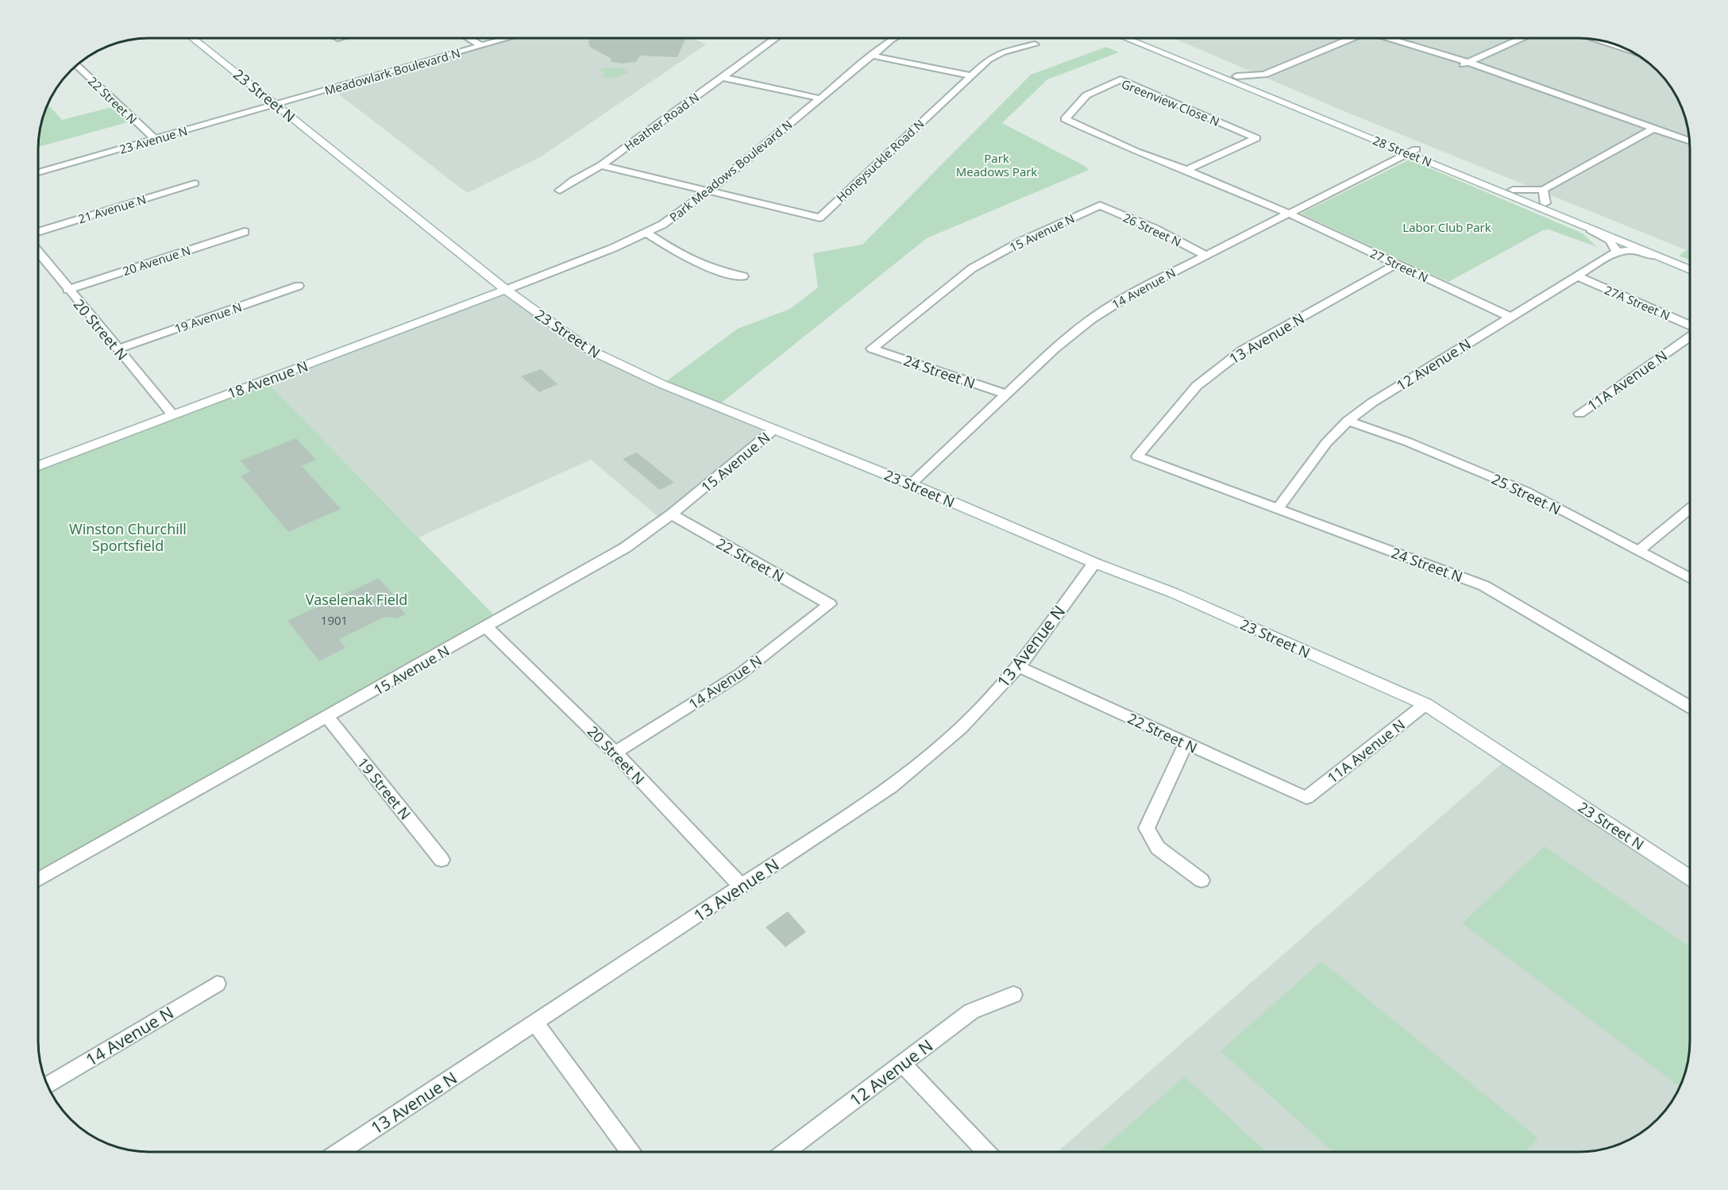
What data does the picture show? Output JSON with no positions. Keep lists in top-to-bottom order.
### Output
{
  "streets": {
    "street": [
      "Meadowlark Boulevard N",
      "23 Street N",
      "22 Street N",
      "Greenview Close N",
      "Heather Road N",
      "23 Avenue N",
      "28 Street N",
      "Honeysuckle Road N",
      "Park Meadows Boulevard N",
      "21 Avenue N",
      "26 Street N",
      "15 Avenue N",
      "20 Avenue N",
      "27 Street N",
      "14 Avenue N",
      "27A Street N",
      "19 Avenue N",
      "20 Street N",
      "13 Avenue N",
      "12 Avenue N",
      "24 Street N",
      "18 Avenue N",
      "11A Avenue N",
      "25 Street N",
      "19 Street N"
    ]
  },
  "crossings": [
    ["Meadowlark Boulevard N", "23 Street N"],
    ["Meadowlark Boulevard N", "23 Avenue N"],
    ["23 Street N", "23 Avenue N"],
    ["23 Street N", "Park Meadows Boulevard N"],
    ["23 Street N", "15 Avenue N"],
    ["23 Street N", "14 Avenue N"],
    ["23 Street N", "13 Avenue N"],
    ["23 Street N", "18 Avenue N"],
    ["23 Street N", "11A Avenue N"],
    ["22 Street N", "23 Avenue N"],
    ["22 Street N", "15 Avenue N"],
    ["22 Street N", "14 Avenue N"],
    ["22 Street N", "13 Avenue N"],
    ["22 Street N", "11A Avenue N"],
    ["Greenview Close N", "27 Street N"],
    ["Greenview Close N", "14 Avenue N"],
    ["Heather Road N", "Honeysuckle Road N"],
    ["Heather Road N", "Park Meadows Boulevard N"],
    ["28 Street N", "14 Avenue N"],
    ["Honeysuckle Road N", "Park Meadows Boulevard N"],
    ["Park Meadows Boulevard N", "18 Avenue N"],
    ["26 Street N", "15 Avenue N"],
    ["26 Street N", "14 Avenue N"],
    ["15 Avenue N", "20 Street N"],
    ["15 Avenue N", "24 Street N"],
    ["15 Avenue N", "19 Street N"],
    ["20 Avenue N", "20 Street N"],
    ["27 Street N", "14 Avenue N"],
    ["27 Street N", "13 Avenue N"],
    ["27 Street N", "12 Avenue N"],
    ["14 Avenue N", "20 Street N"],
    ["14 Avenue N", "24 Street N"],
    ["27A Street N", "12 Avenue N"],
    ["19 Avenue N", "20 Street N"],
    ["20 Street N", "13 Avenue N"],
    ["20 Street N", "18 Avenue N"],
    ["13 Avenue N", "24 Street N"],
    ["12 Avenue N", "24 Street N"],
    ["12 Avenue N", "25 Street N"]
  ],
  "parks": [
    "Park Meadows Park",
    "Labor Club Park",
    "Winston Churchill Sportsfield",
    "Vaselenak Field"
  ],
  "house_numbers": ["1901"]
}
